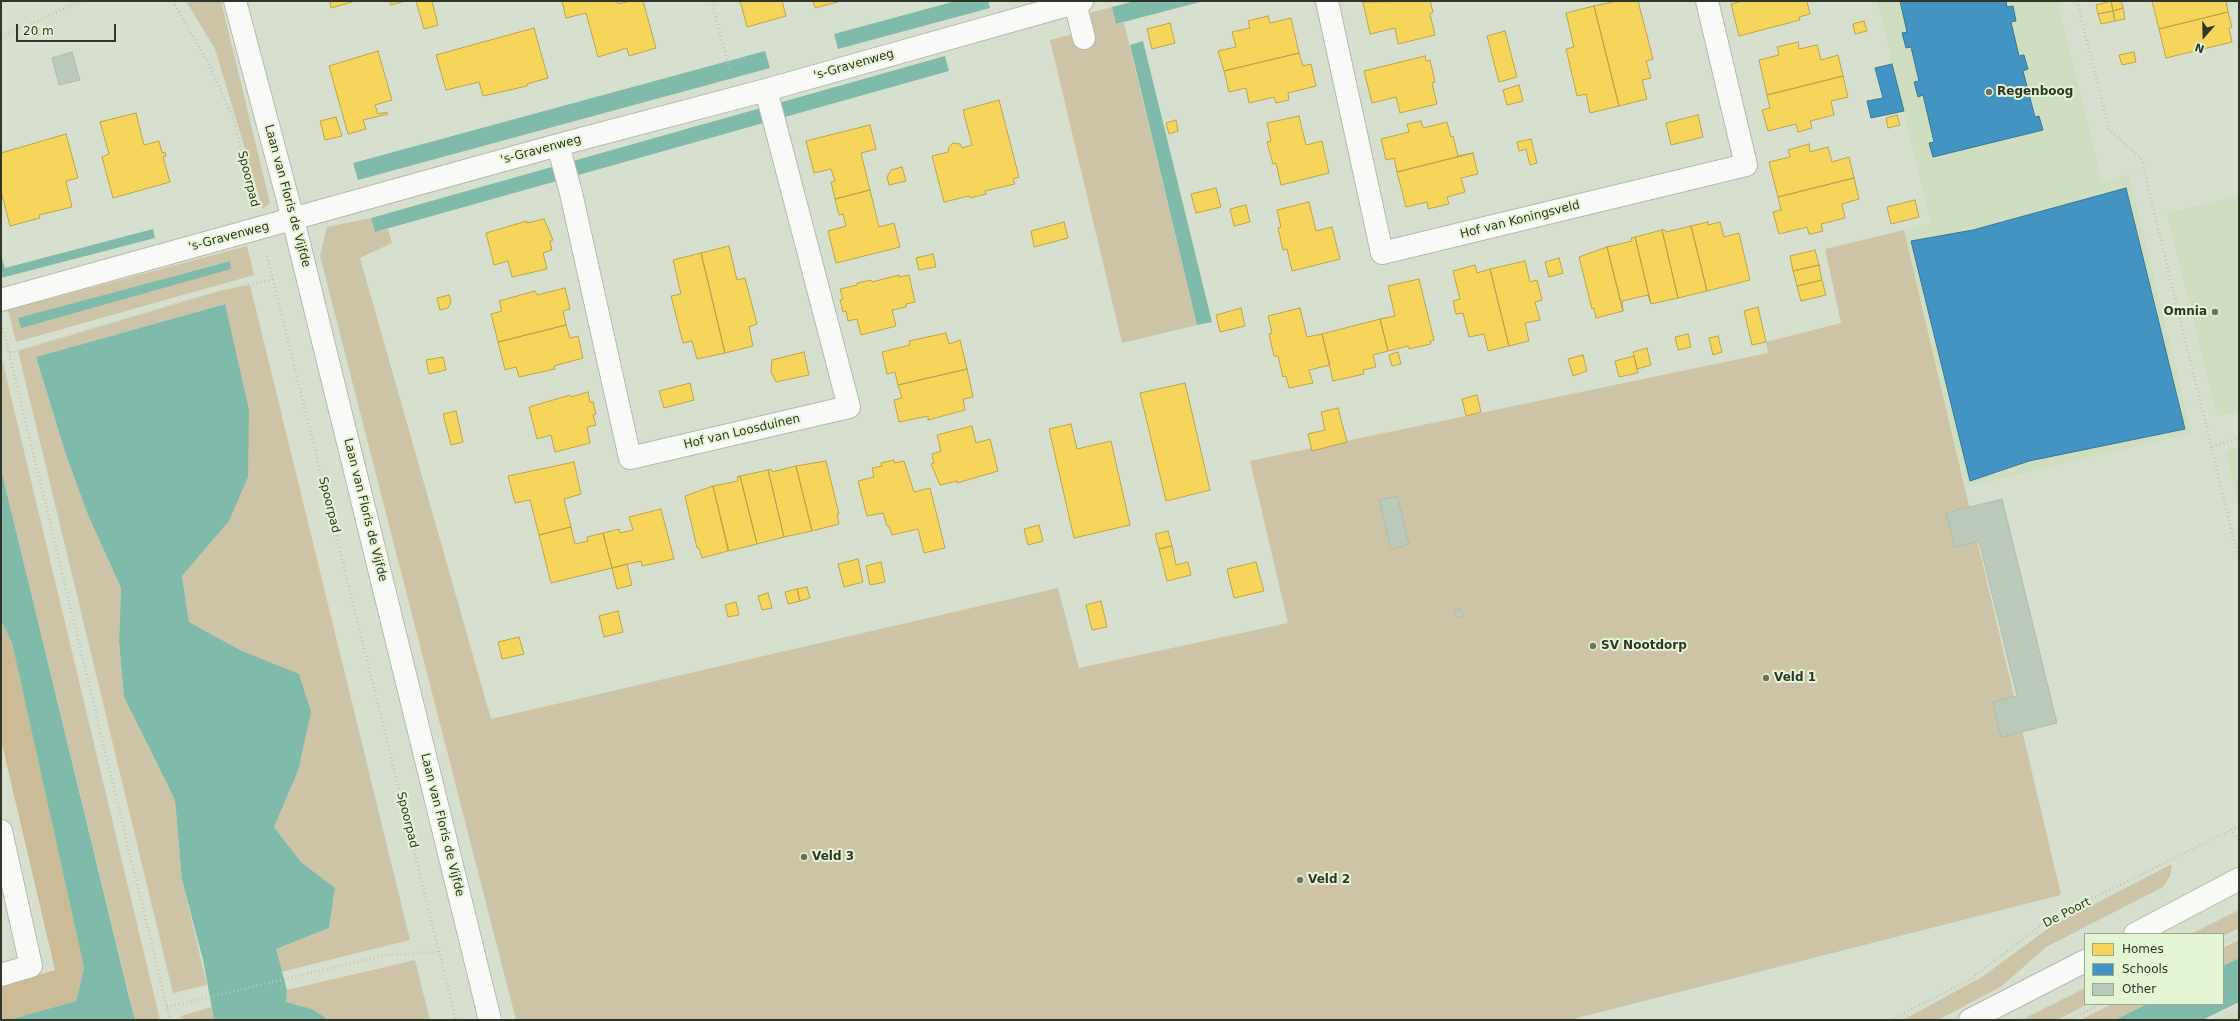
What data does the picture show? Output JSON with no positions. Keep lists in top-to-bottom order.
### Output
{
  "streets": {
    "street": [
      "'s-Gravenweg",
      "Laan van Floris de Vijfde",
      "Hof van Koningsveld",
      "Hof van Loosduinen"
    ],
    "path": ["Spoorpad", "De Poort"]
  },
  "crossings": [
    ["'s-Gravenweg", "Spoorpad"],
    ["'s-Gravenweg", "Laan van Floris de Vijfde"],
    ["'s-Gravenweg", "Hof van Loosduinen"]
  ],
  "places": [
    "Regenboog",
    "Omnia",
    "SV Nootdorp",
    "Veld 1",
    "Veld 3",
    "Veld 2"
  ],
  "legend": ["Homes", "Schools", "Other"],
  "scale_bar": "20 m",
  "north": "bottom"
}
